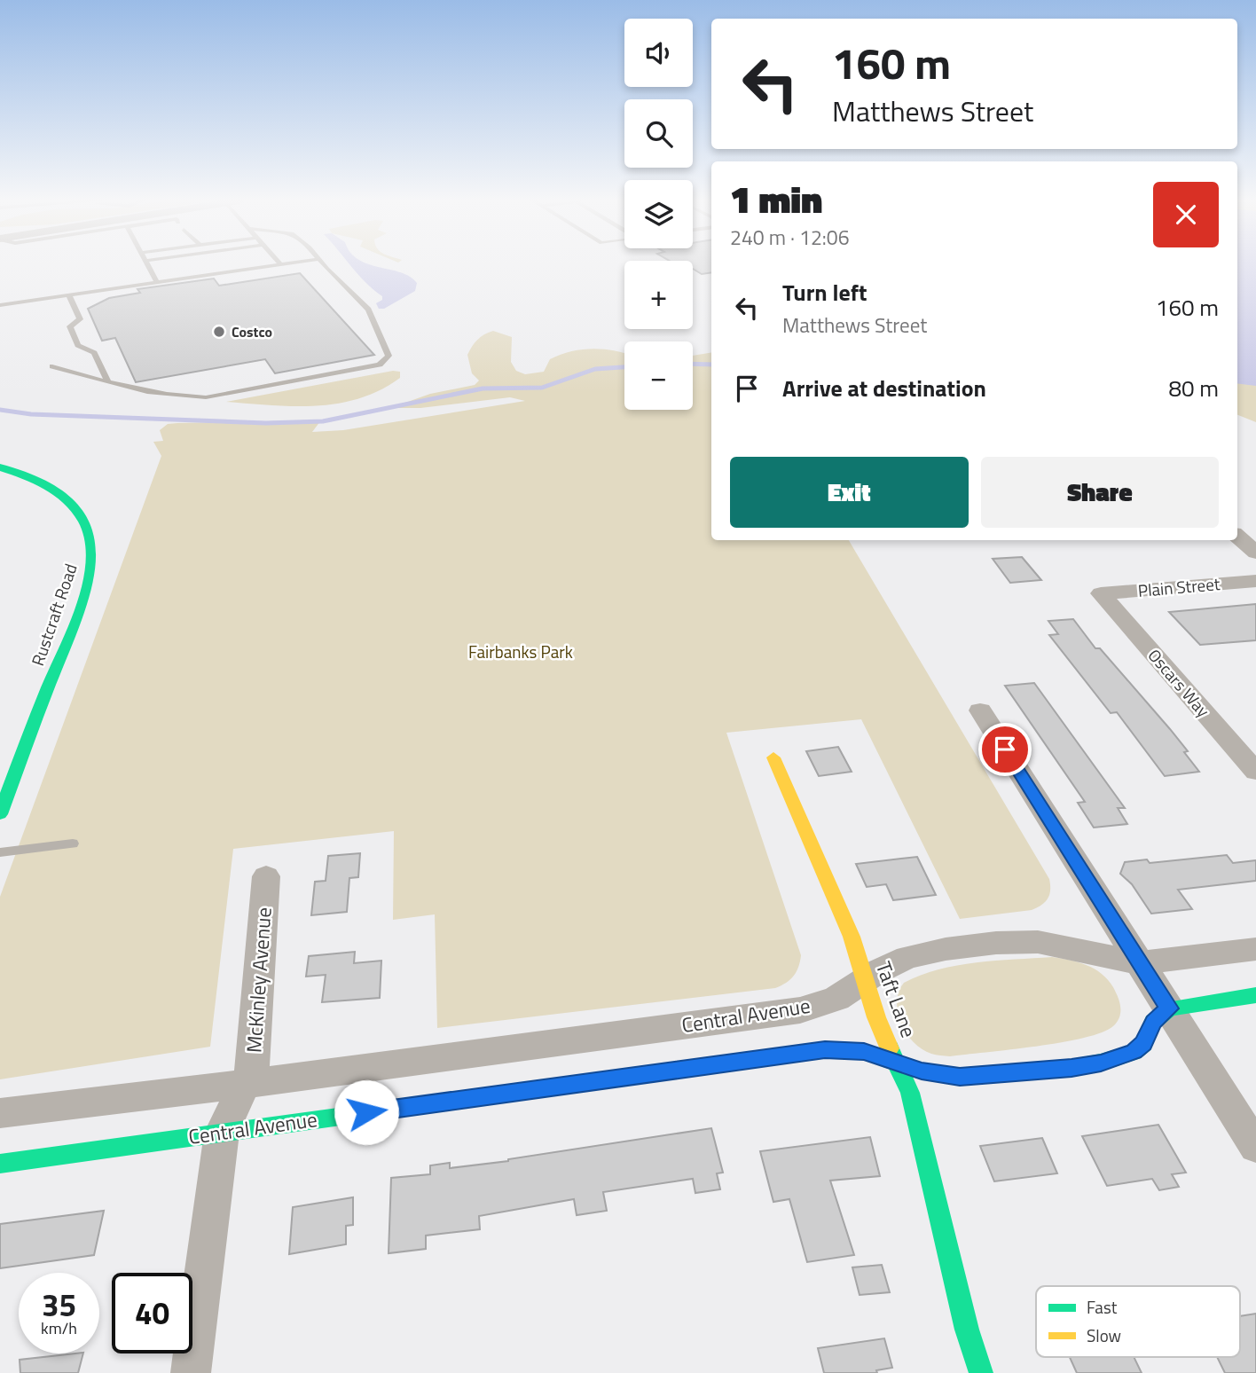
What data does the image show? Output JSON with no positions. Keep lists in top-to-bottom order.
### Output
{
  "streets": {
    "street": [
      "Plain Street",
      "Rustcraft Road",
      "Oscars Way",
      "McKinley Avenue",
      "Taft Lane",
      "Central Avenue"
    ]
  },
  "crossings": [
    ["Plain Street", "Oscars Way"],
    ["McKinley Avenue", "Central Avenue"],
    ["Taft Lane", "Central Avenue"]
  ],
  "parks": ["Fairbanks Park"],
  "places": ["Costco"],
  "legend": ["Fast", "Slow"],
  "page": {
    "map_buttons": ["+", "−"],
    "turn": ["160 m", "Matthews Street"],
    "heading": ["1 min", "240 m · 12:06"],
    "list": [
      {
        "name": "Turn left",
        "note": "Matthews Street",
        "value": "160 m"
      },
      {
        "name": "Arrive at destination",
        "value": "80 m"
      }
    ],
    "buttons": ["Exit", "Share"],
    "speed": "35 km/h",
    "limit": "40"
  }
}
